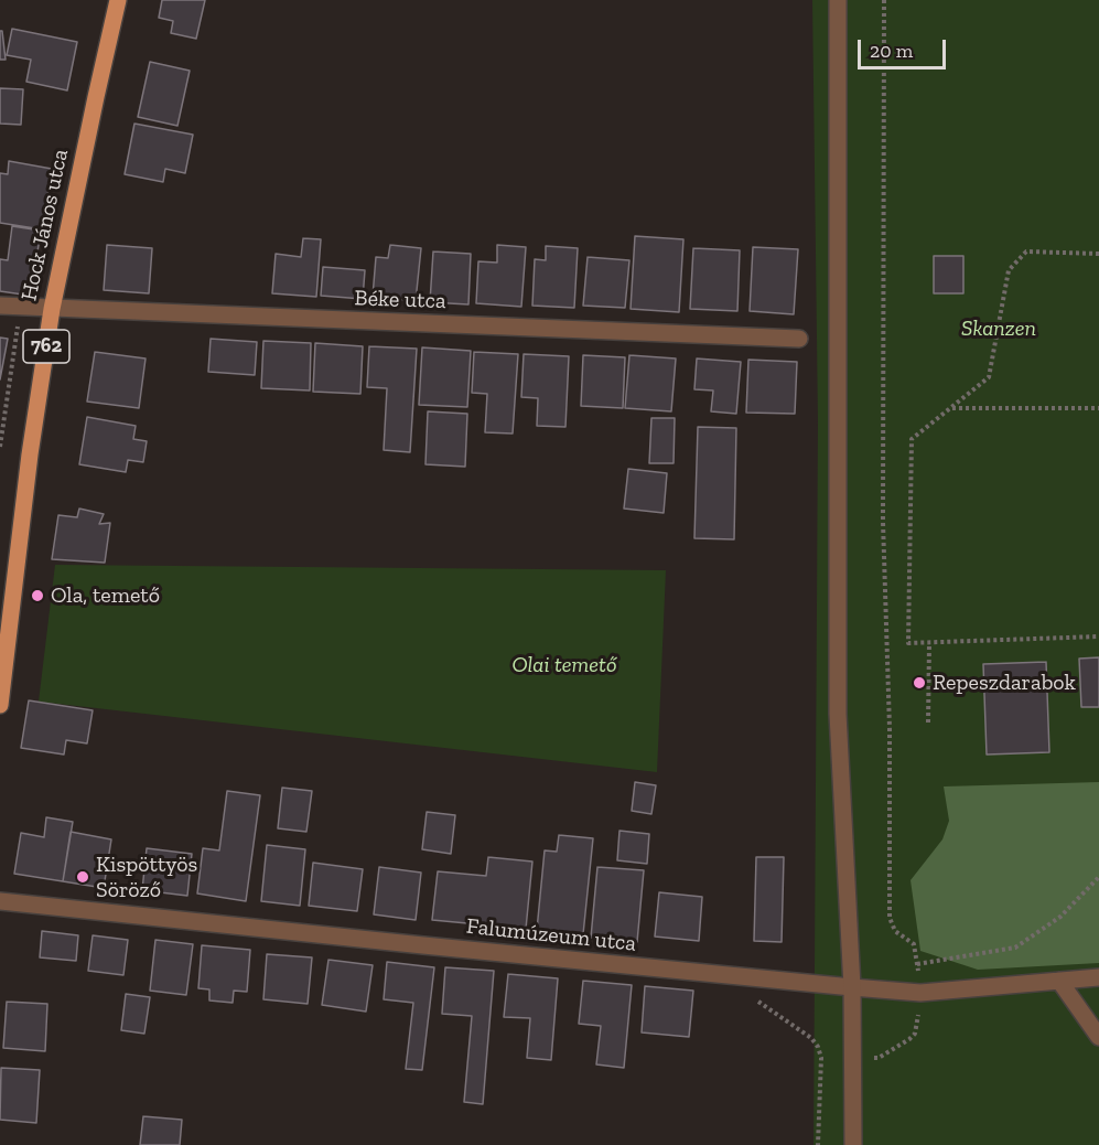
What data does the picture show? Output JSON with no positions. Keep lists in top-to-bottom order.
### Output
{
  "streets": {
    "main road": ["Hock János utca", "762"],
    "street": ["Béke utca", "Falumúzeum utca"]
  },
  "crossings": [
    ["Hock János utca", "Béke utca"],
    ["Hock János utca", "762"]
  ],
  "parks": ["Skanzen", "Olai temető"],
  "places": ["Ola, temető", "Repeszdarabok", "Kispöttyös Söröző"],
  "scale_bar": "20 m"
}
